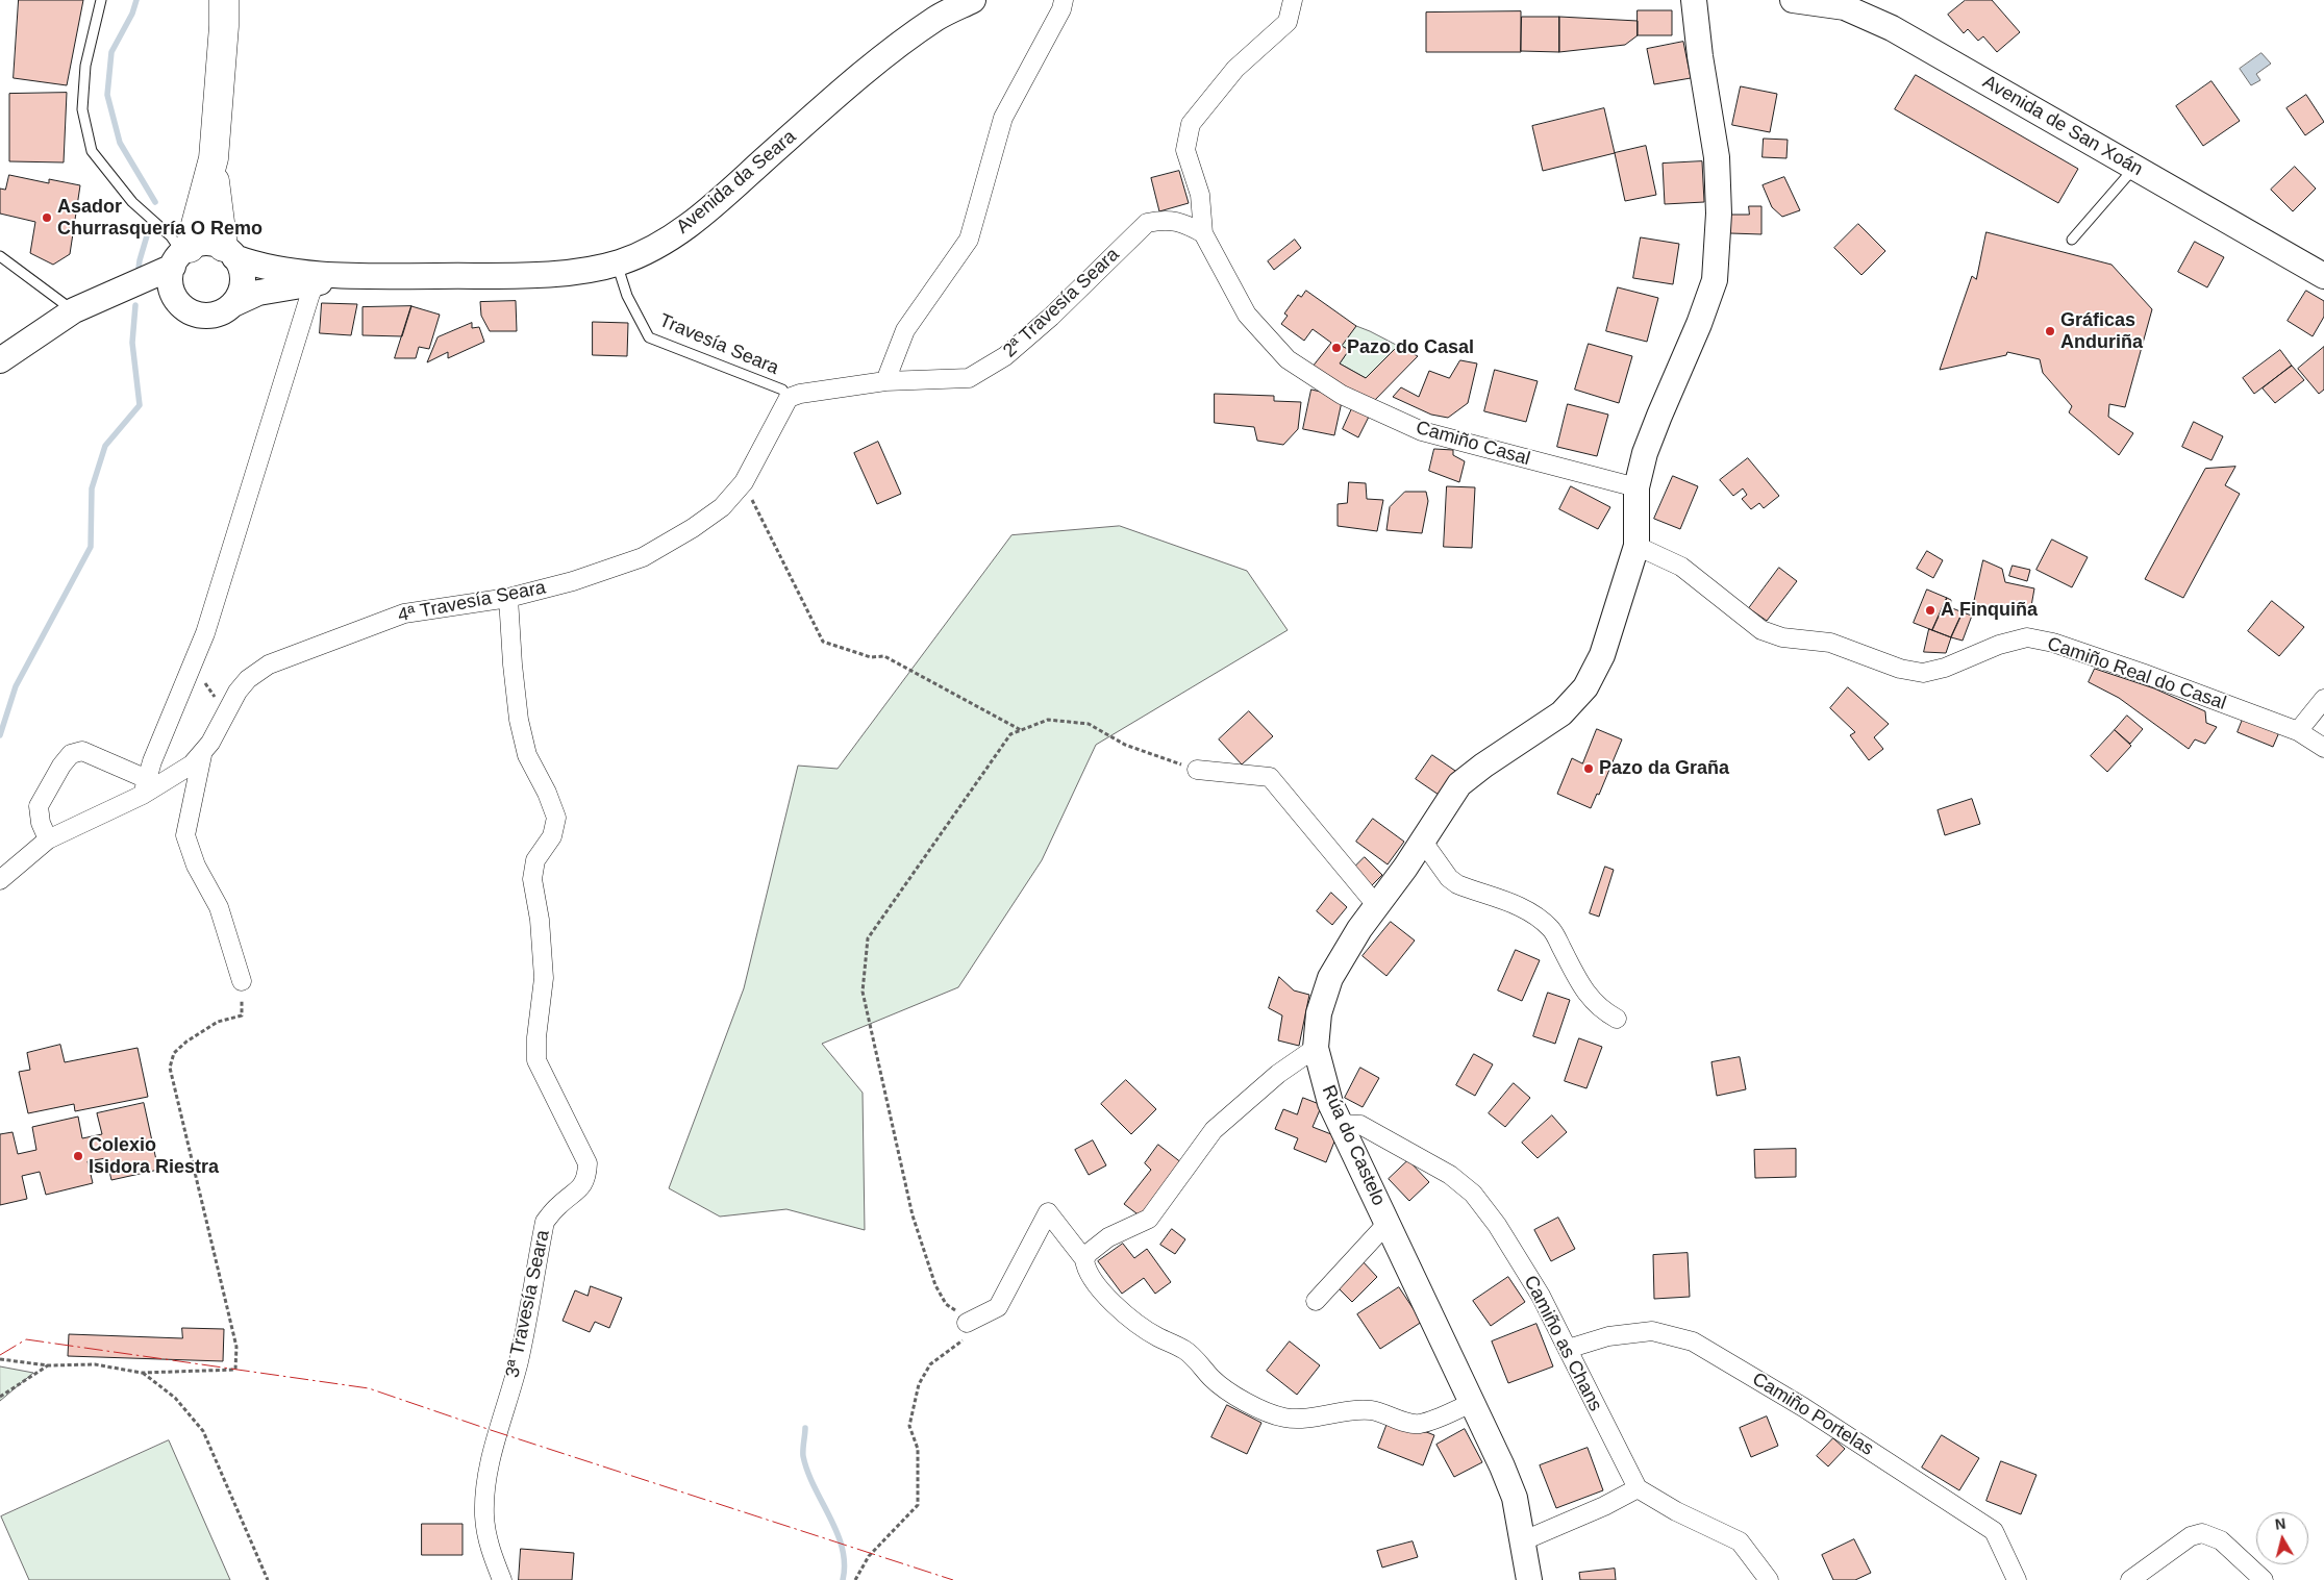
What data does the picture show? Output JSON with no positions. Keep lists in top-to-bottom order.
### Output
{
  "streets": {
    "main road": ["Avenida de San Xoán", "Avenida da Seara", "Rúa do Castelo"],
    "street": [
      "2ª Travesía Seara",
      "Camiño Casal",
      "4ª Travesía Seara",
      "Camiño Real do Casal",
      "3ª Travesía Seara",
      "Camiño as Chans",
      "Camiño Portelas"
    ],
    "lane": ["Travesía Seara"]
  },
  "crossings": [
    ["Avenida da Seara", "Travesía Seara"],
    ["2ª Travesía Seara", "Travesía Seara"],
    ["2ª Travesía Seara", "Camiño Casal"],
    ["2ª Travesía Seara", "4ª Travesía Seara"],
    ["Travesía Seara", "4ª Travesía Seara"],
    ["Camiño Casal", "Rúa do Castelo"],
    ["4ª Travesía Seara", "3ª Travesía Seara"],
    ["Camiño Real do Casal", "Rúa do Castelo"],
    ["Rúa do Castelo", "Camiño as Chans"],
    ["Camiño as Chans", "Camiño Portelas"]
  ],
  "places": [
    "Asador Churrasquería O Remo",
    "Gráficas Anduriña",
    "Pazo do Casal",
    "A Finquiña",
    "Pazo da Graña",
    "Colexio Isidora Riestra"
  ],
  "north": "top"
}
